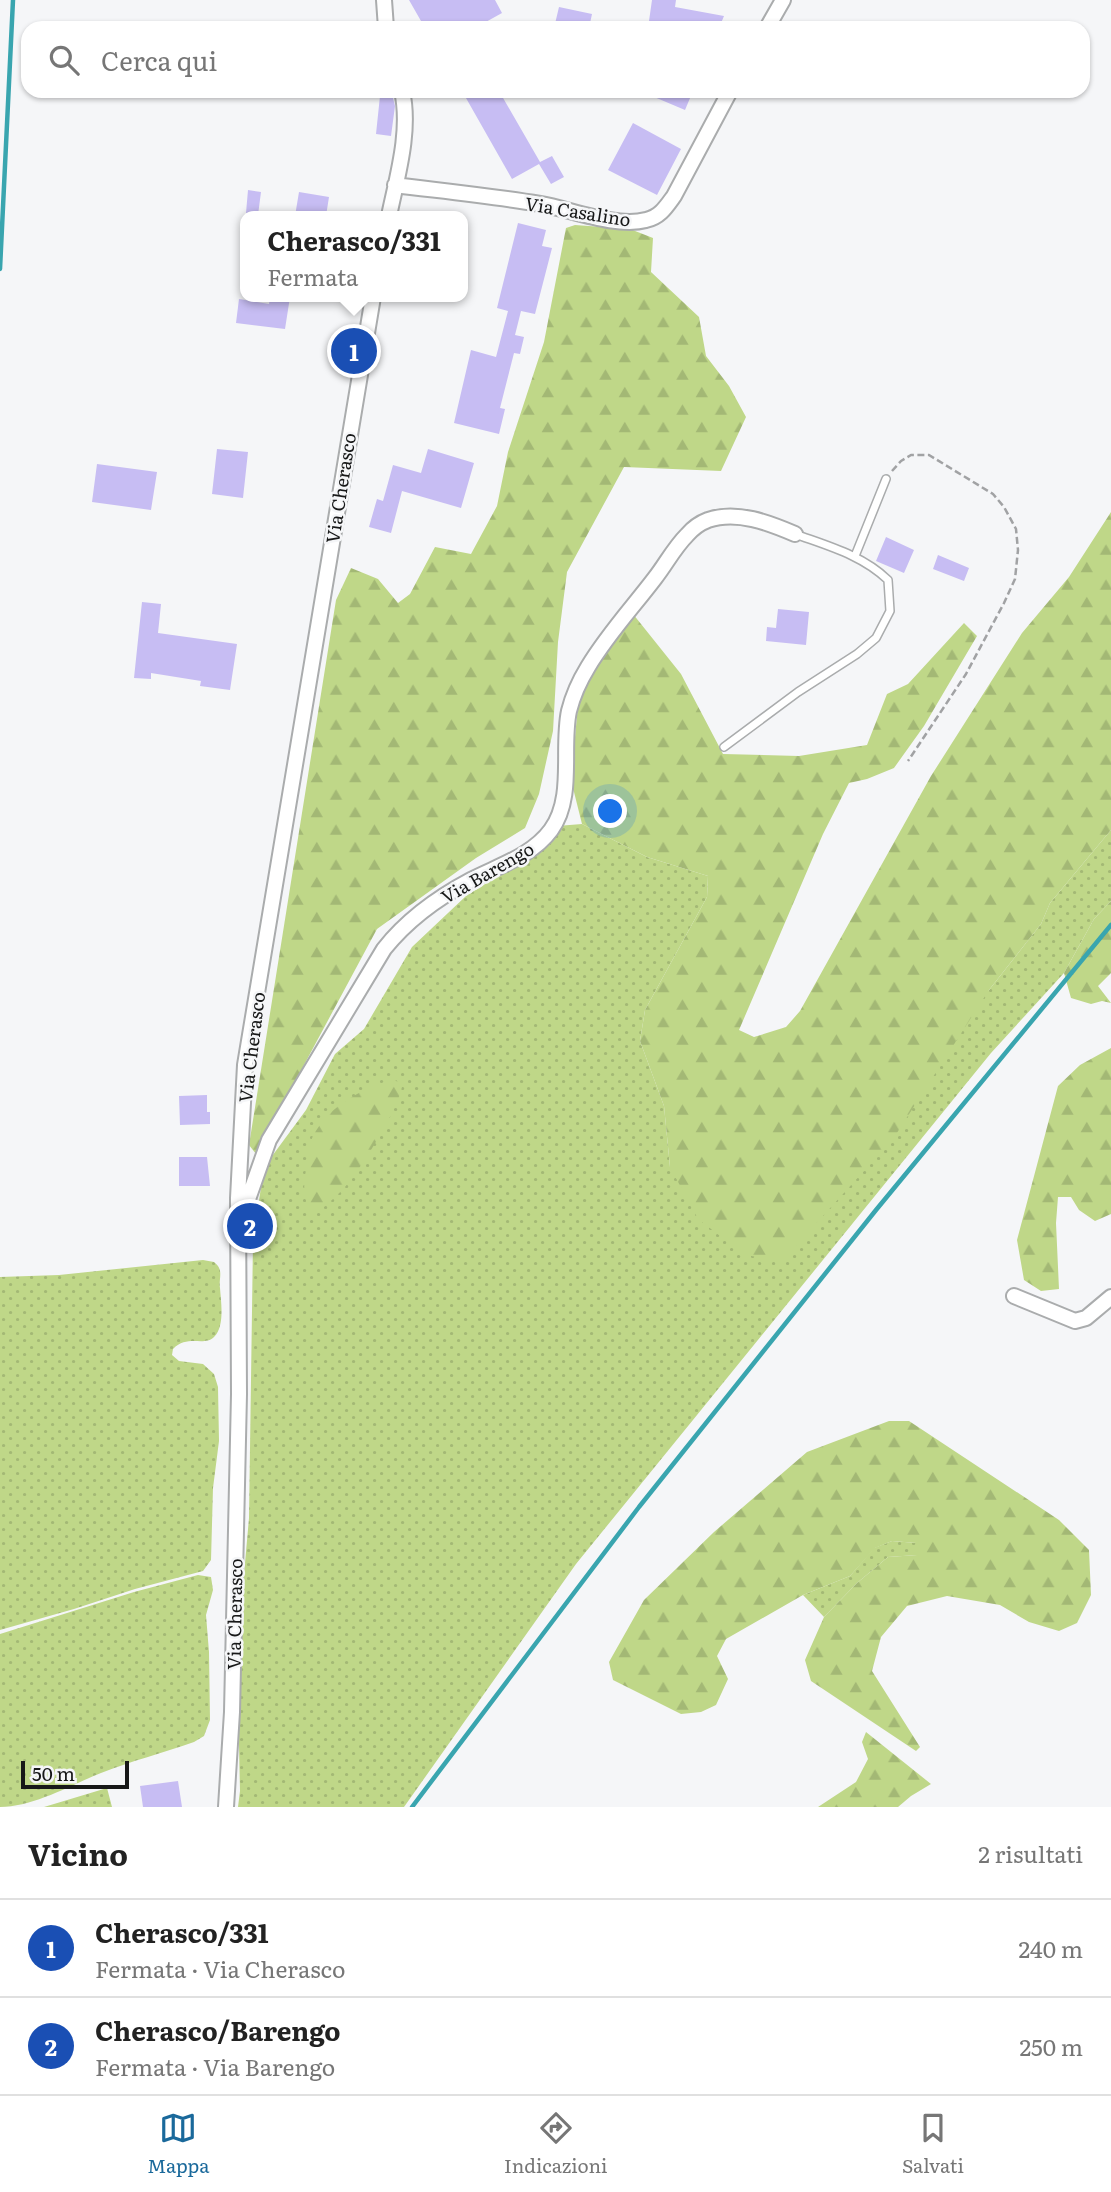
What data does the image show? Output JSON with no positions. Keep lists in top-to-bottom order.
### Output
{
  "streets": {
    "street": ["Via Casalino", "Via Cherasco", "Via Barengo"]
  },
  "crossings": [
    ["Via Cherasco", "Via Barengo"]
  ],
  "scale_bar": "50 m",
  "page": {
    "search": "Cerca qui",
    "popup": ["Cherasco/331", "Fermata"],
    "pins": ["1", "2"],
    "scale": "50 m",
    "heading": ["Vicino", "2 risultati"],
    "list": [
      {
        "mark": "1",
        "name": "Cherasco/331",
        "note": "Fermata · Via Cherasco",
        "value": "240 m"
      },
      {
        "mark": "2",
        "name": "Cherasco/Barengo",
        "note": "Fermata · Via Barengo",
        "value": "250 m"
      }
    ],
    "nav": ["Mappa", "Indicazioni", "Salvati"]
  }
}
